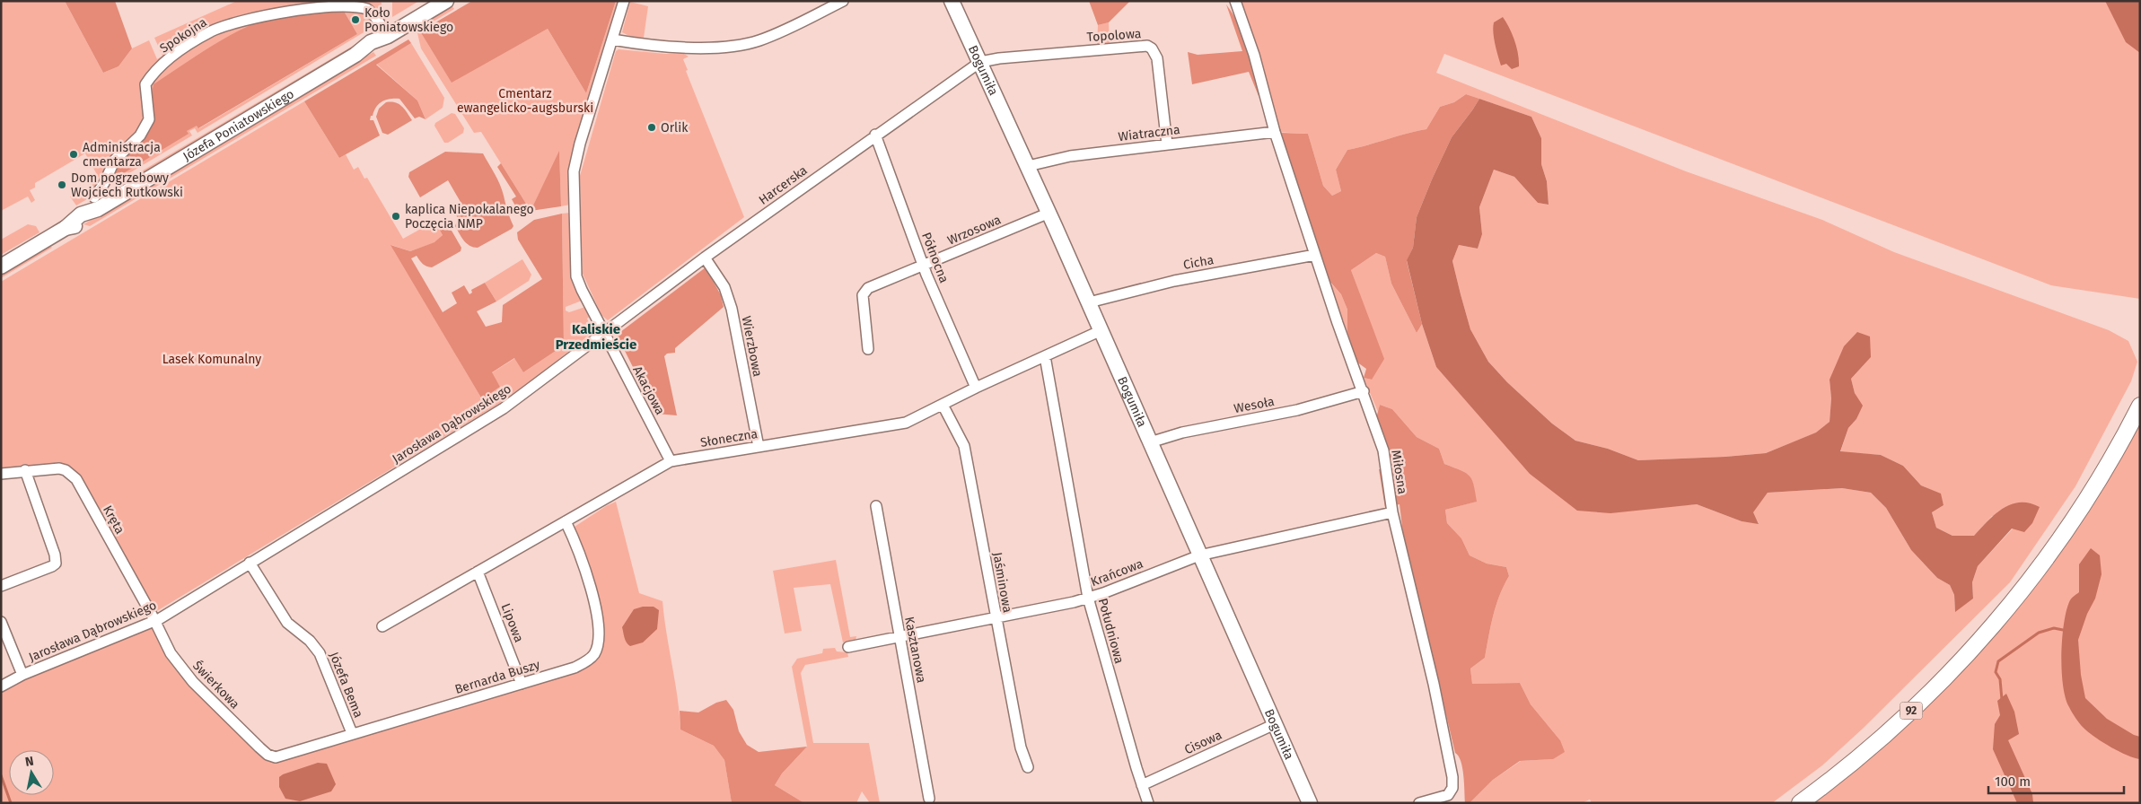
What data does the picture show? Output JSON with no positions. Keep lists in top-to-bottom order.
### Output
{
  "streets": {
    "main road": ["92"],
    "street": [
      "Spokojna",
      "Topolowa",
      "Bogumiła",
      "Józefa Poniatowskiego",
      "Wiatraczna",
      "Harcerska",
      "Wrzosowa",
      "Północna",
      "Cicha",
      "Wierzbowa",
      "Akacjowa",
      "Wesoła",
      "Jarosława Dąbrowskiego",
      "Słoneczna",
      "Miłosna",
      "Kręta",
      "Krańcowa",
      "Jaśminowa",
      "Lipowa",
      "Południowa",
      "Kasztanowa",
      "Bernarda Buszy",
      "Świerkowa",
      "Józefa Bema",
      "Cisowa"
    ]
  },
  "crossings": [
    ["Spokojna", "Józefa Poniatowskiego"],
    ["Topolowa", "Bogumiła"],
    ["Topolowa", "Wiatraczna"],
    ["Topolowa", "Harcerska"],
    ["Bogumiła", "Wiatraczna"],
    ["Bogumiła", "Harcerska"],
    ["Bogumiła", "Wrzosowa"],
    ["Bogumiła", "Cicha"],
    ["Bogumiła", "Wesoła"],
    ["Bogumiła", "Słoneczna"],
    ["Bogumiła", "Krańcowa"],
    ["Bogumiła", "Cisowa"],
    ["Wiatraczna", "Miłosna"],
    ["Harcerska", "Północna"],
    ["Harcerska", "Wierzbowa"],
    ["Harcerska", "Akacjowa"],
    ["Harcerska", "Jarosława Dąbrowskiego"],
    ["Wrzosowa", "Północna"],
    ["Północna", "Słoneczna"],
    ["Cicha", "Miłosna"],
    ["Wierzbowa", "Słoneczna"],
    ["Akacjowa", "Jarosława Dąbrowskiego"],
    ["Akacjowa", "Słoneczna"],
    ["Wesoła", "Miłosna"],
    ["Jarosława Dąbrowskiego", "Kręta"],
    ["Jarosława Dąbrowskiego", "Świerkowa"],
    ["Jarosława Dąbrowskiego", "Józefa Bema"],
    ["Słoneczna", "Jaśminowa"],
    ["Słoneczna", "Lipowa"],
    ["Słoneczna", "Południowa"],
    ["Słoneczna", "Bernarda Buszy"],
    ["Miłosna", "Krańcowa"],
    ["Kręta", "Świerkowa"],
    ["Krańcowa", "Jaśminowa"],
    ["Krańcowa", "Południowa"],
    ["Krańcowa", "Kasztanowa"],
    ["Lipowa", "Bernarda Buszy"],
    ["Południowa", "Cisowa"],
    ["Bernarda Buszy", "Świerkowa"],
    ["Bernarda Buszy", "Józefa Bema"]
  ],
  "districts": ["Kaliskie Przedmieście"],
  "parks": ["Cmentarz ewangelicko-augsburski", "Lasek Komunalny"],
  "places": [
    "Koło Poniatowskiego",
    "Orlik",
    "Administracja cmentarza",
    "Dom pogrzebowy Wojciech Rutkowski",
    "kaplica Niepokalanego Poczęcia NMP"
  ],
  "scale_bar": "100 m",
  "north": "top"
}
